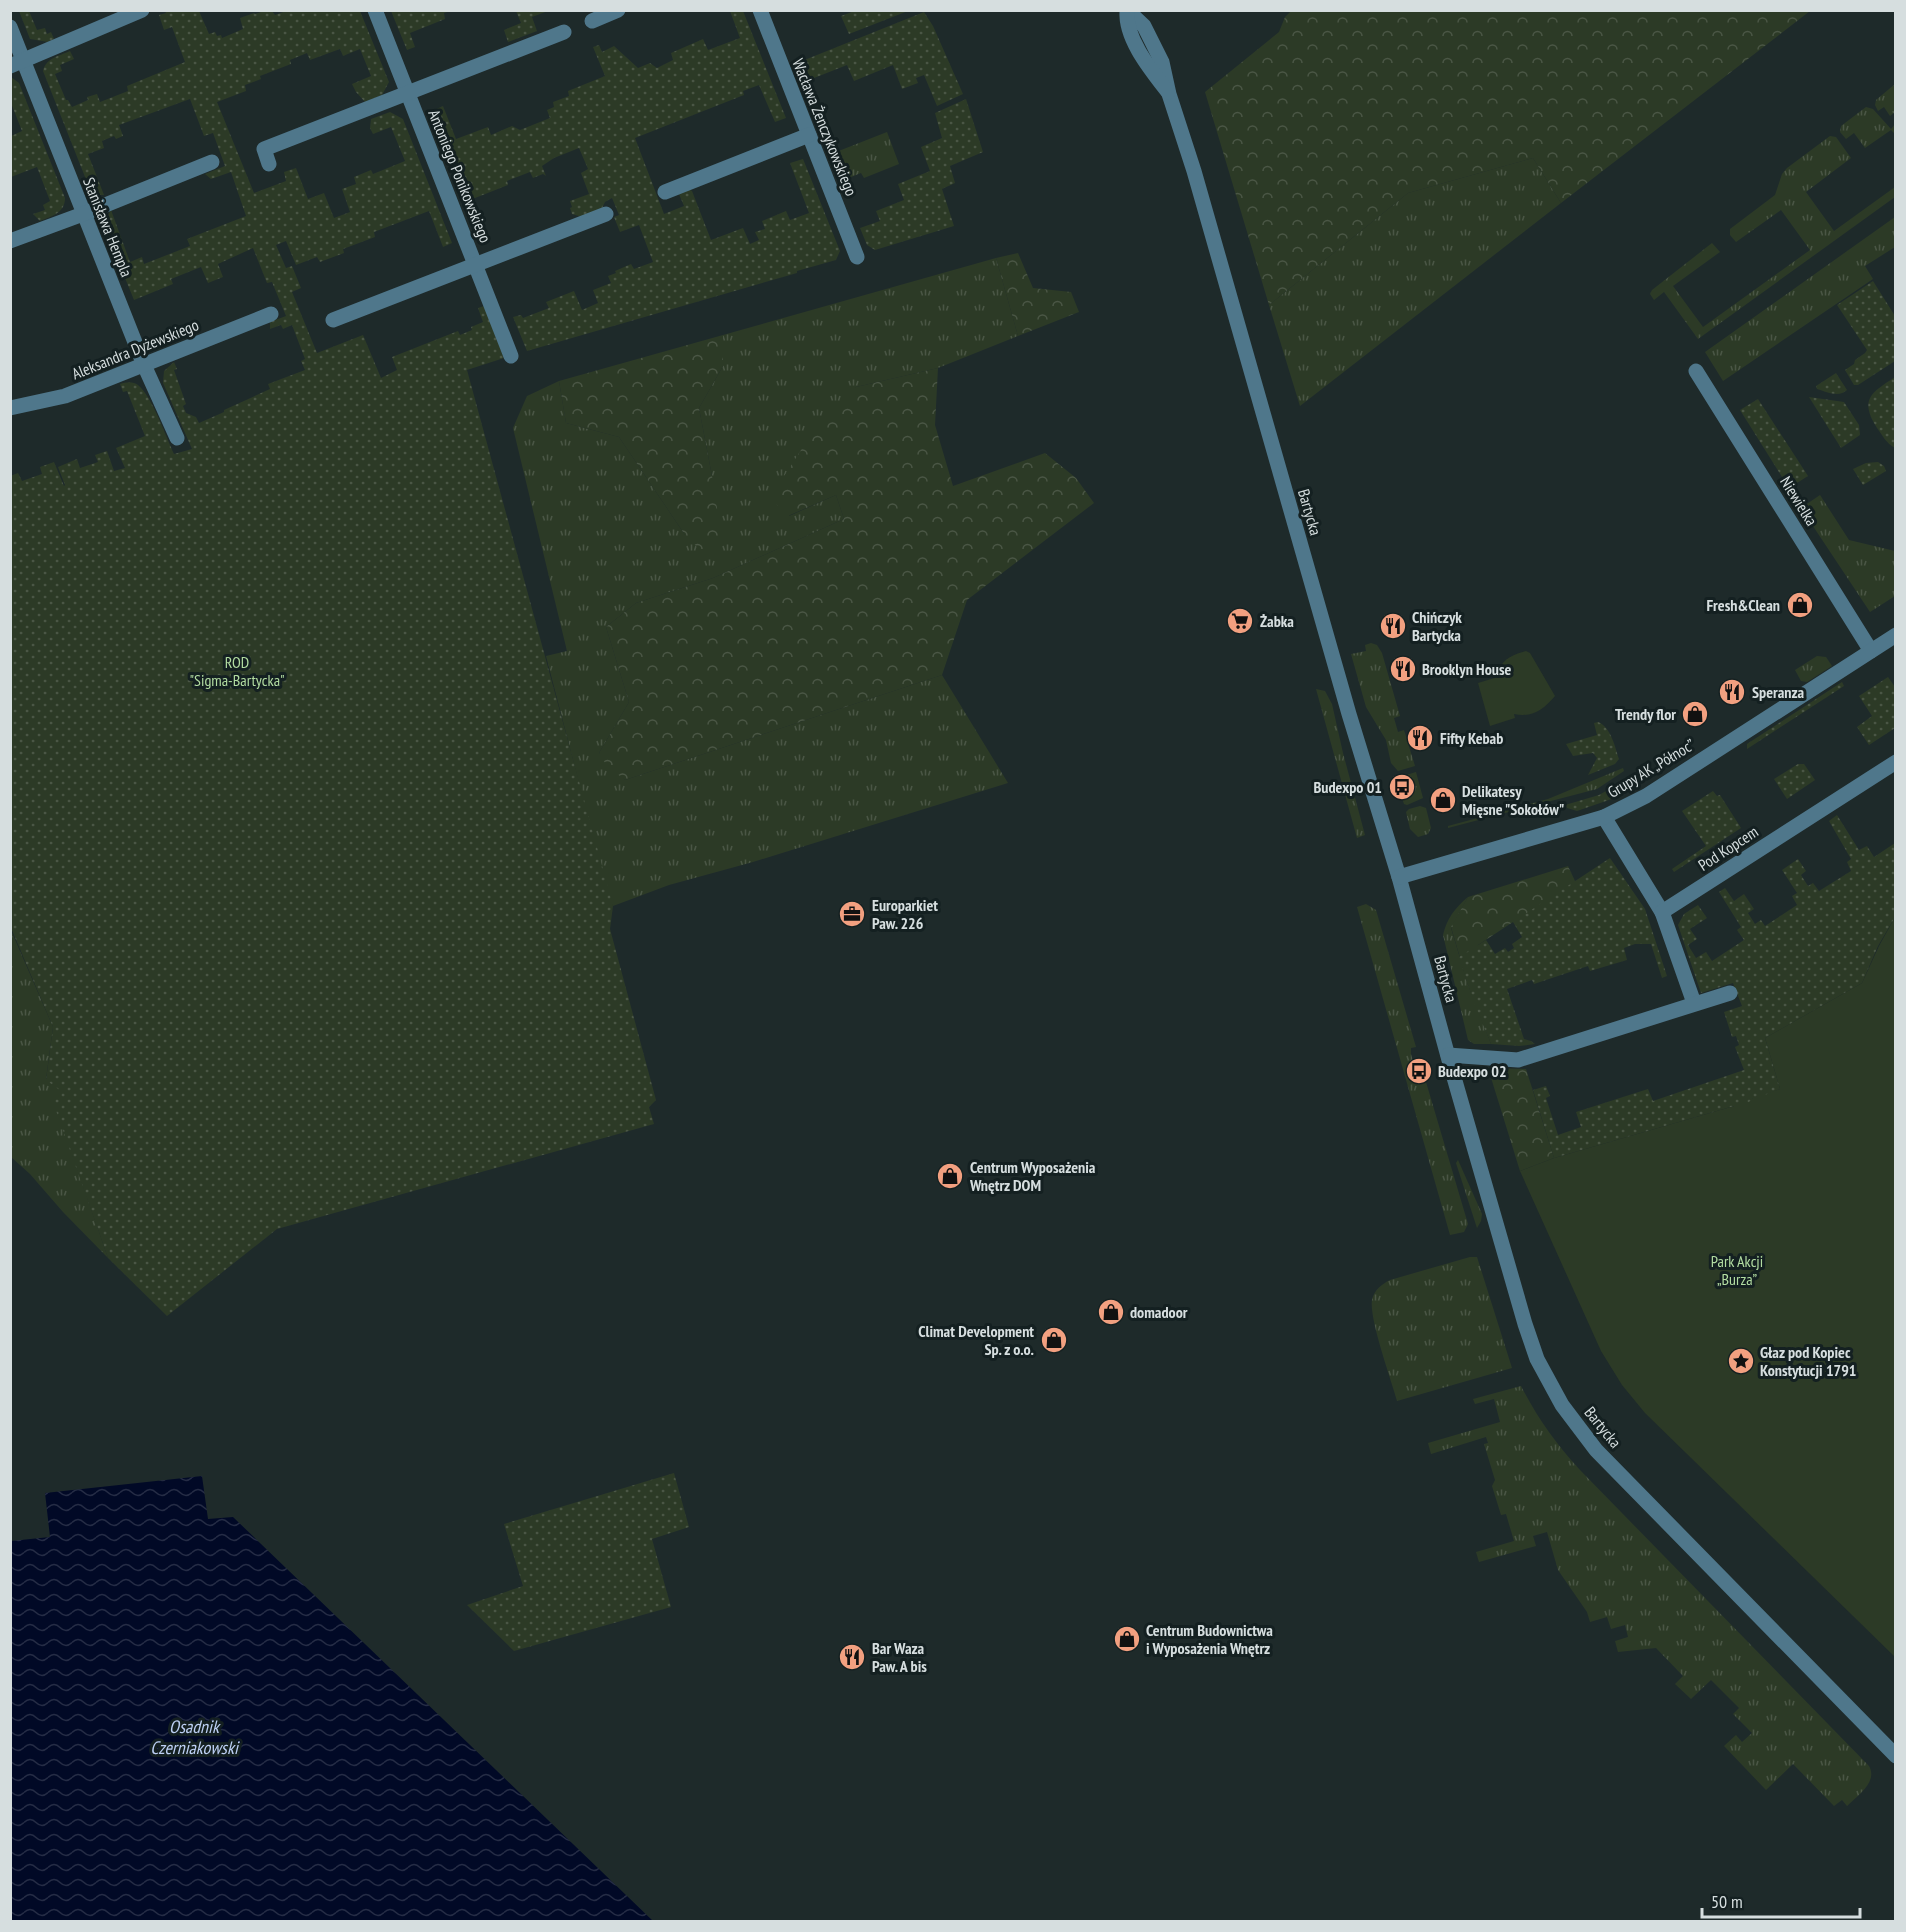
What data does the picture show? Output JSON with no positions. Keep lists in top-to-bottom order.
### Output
{
  "streets": {
    "street": [
      "Wacława Żenczykowskiego",
      "Antoniego Ponikowskiego",
      "Stanisława Hempla",
      "Aleksandra Dyżewskiego",
      "Niewielka",
      "Bartycka",
      "Grupy AK „Północ”",
      "Pod Kopcem"
    ]
  },
  "crossings": [
    ["Stanisława Hempla", "Aleksandra Dyżewskiego"],
    ["Niewielka", "Grupy AK „Północ”"],
    ["Bartycka", "Grupy AK „Północ”"]
  ],
  "water": ["Osadnik Czerniakowski"],
  "parks": ["ROD \"Sigma-Bartycka\"", "Park Akcji „Burza”"],
  "places": {
    "shop": [
      "Fresh&Clean",
      "Trendy flor",
      "Delikatesy Mięsne \"Sokołów\"",
      "Centrum Wyposażenia Wnętrz DOM",
      "domadoor",
      "Climat Development Sp. z o.o.",
      "Centrum Budownictwa i Wyposażenia Wnętrz"
    ],
    "supermarket": ["Żabka"],
    "restaurant": [
      "Chińczyk Bartycka",
      "Brooklyn House",
      "Speranza",
      "Fifty Kebab",
      "Bar Waza Paw. A bis"
    ],
    "bus stop": ["Budexpo 01", "Budexpo 02"],
    "office": ["Europarkiet Paw. 226"],
    "place": ["Głaz pod Kopiec Konstytucji 1791"]
  },
  "scale_bar": "50 m"
}
